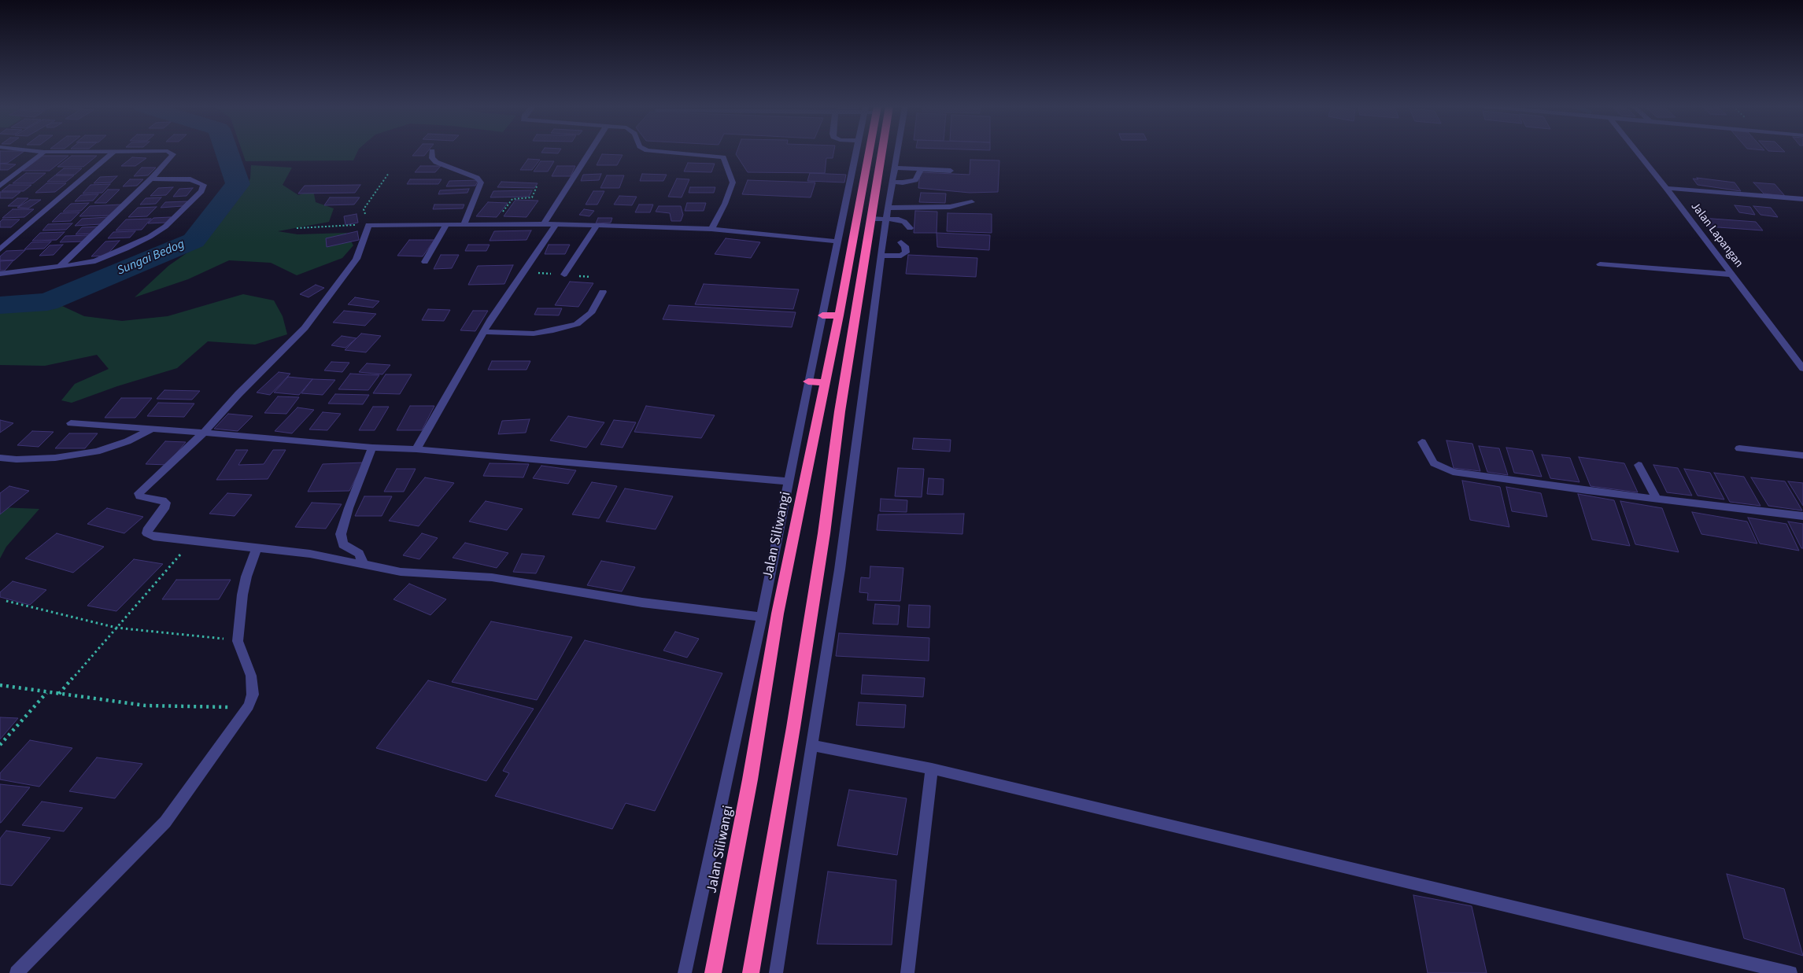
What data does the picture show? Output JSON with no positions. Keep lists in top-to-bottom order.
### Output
{
  "streets": {
    "highway": ["Jalan Siliwangi"],
    "street": ["Jalan Lapangan"]
  },
  "water": ["Sungai Bedog"]
}
